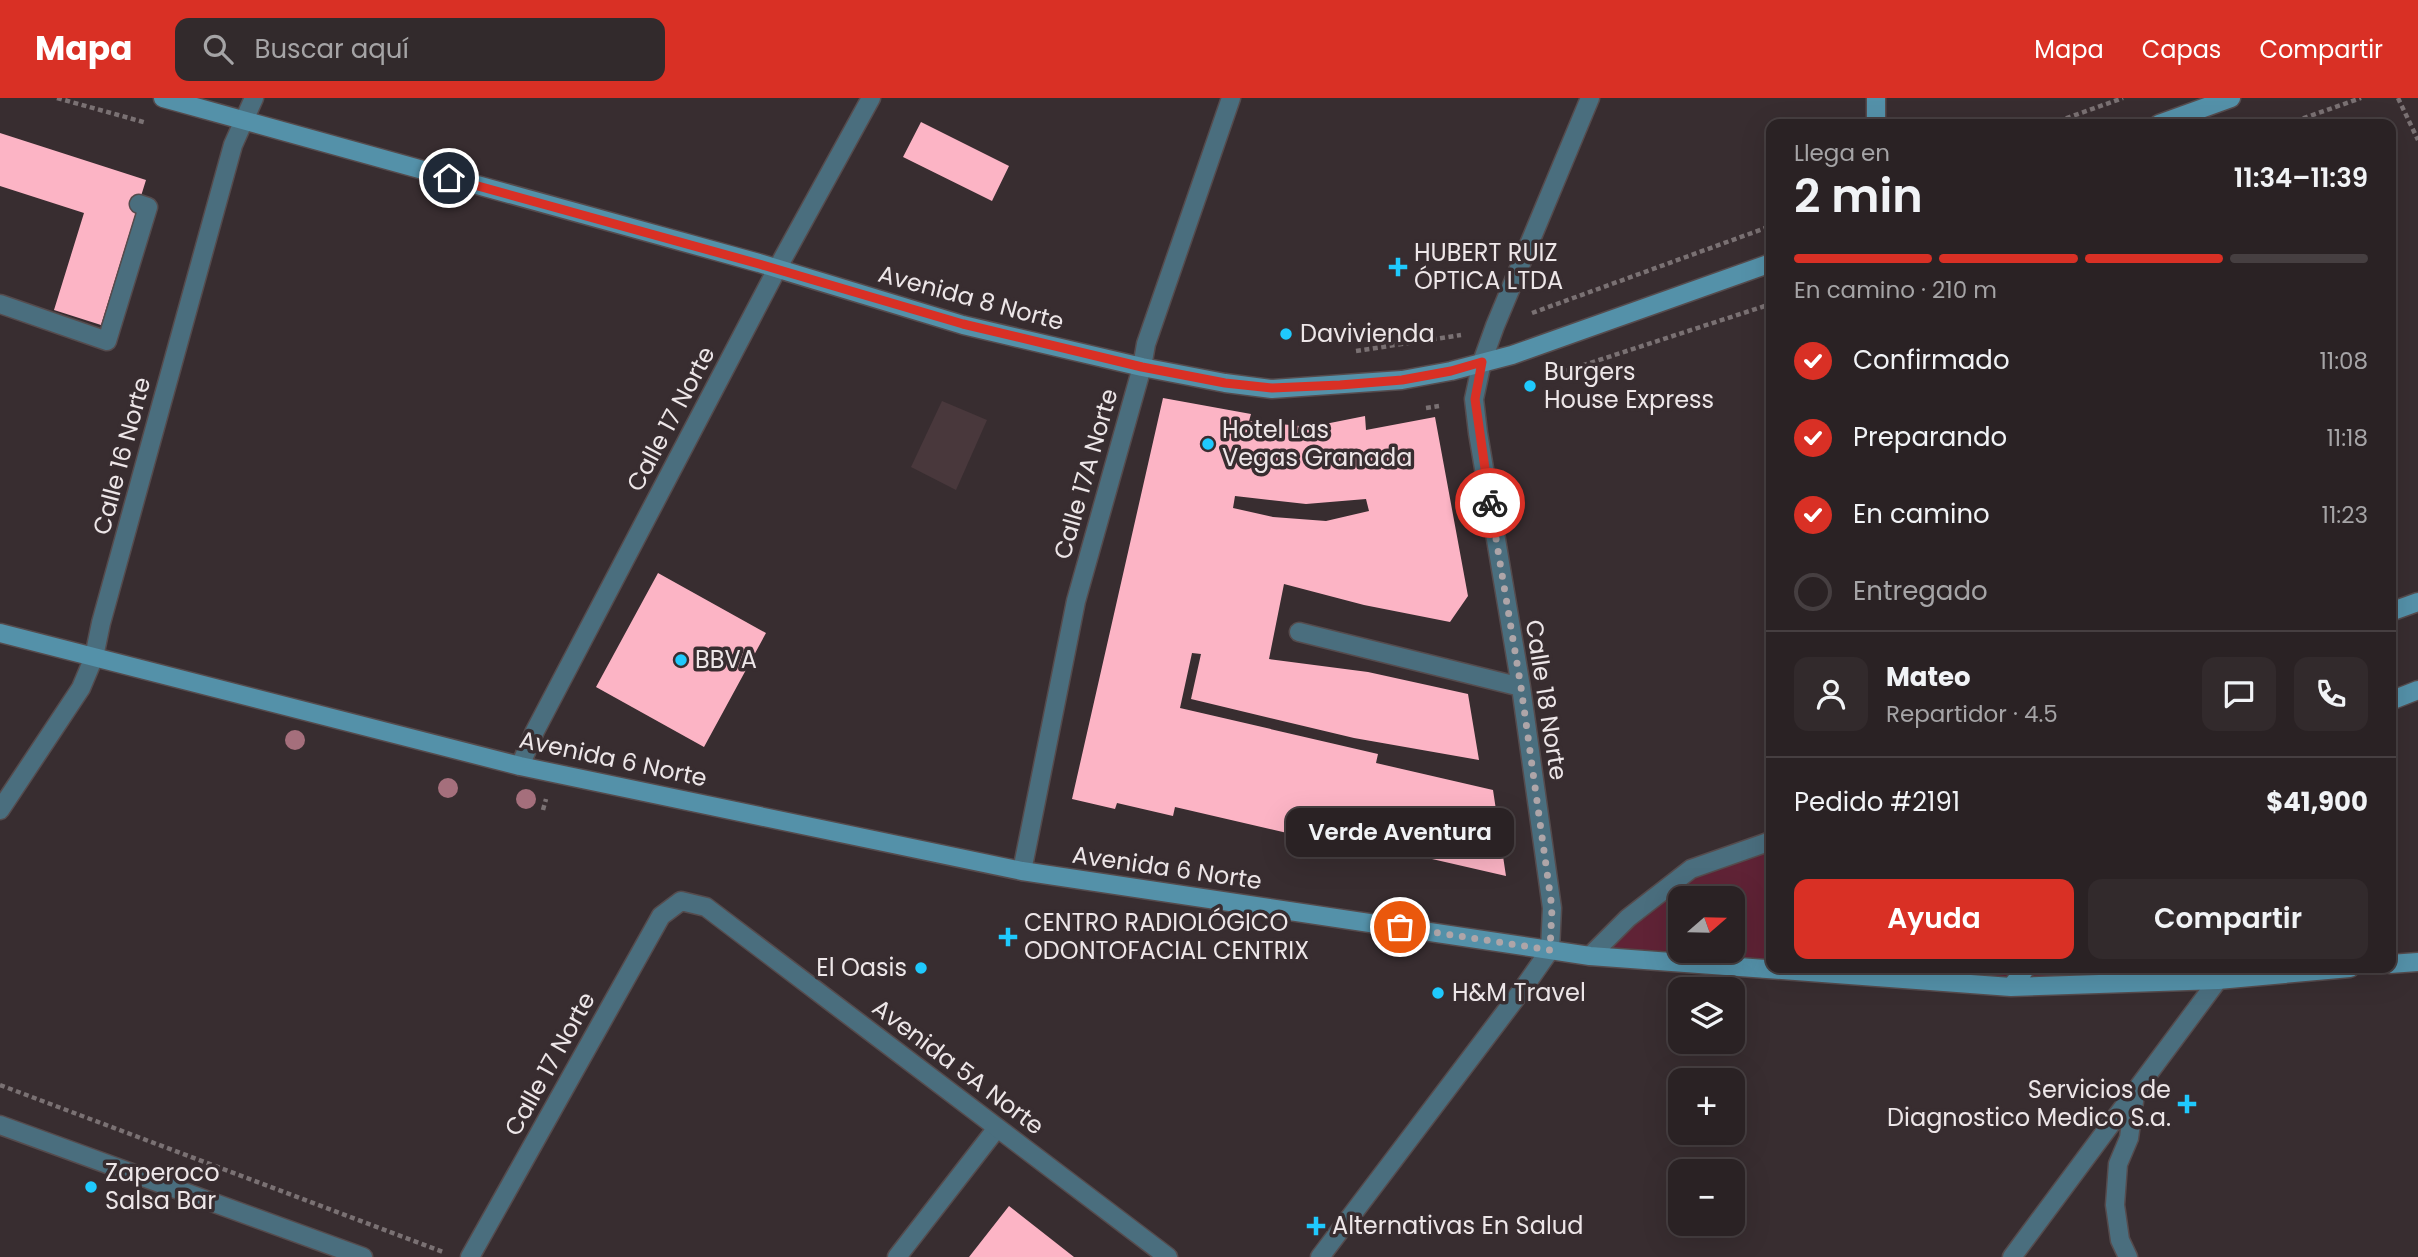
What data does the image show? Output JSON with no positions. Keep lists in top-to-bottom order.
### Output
{
  "streets": {
    "main road": ["Avenida 8 Norte", "Avenida 6 Norte"],
    "street": [
      "Calle 17 Norte",
      "Calle 16 Norte",
      "Calle 17A Norte",
      "Calle 18 Norte",
      "Avenida 5A Norte"
    ]
  },
  "crossings": [
    ["Avenida 8 Norte", "Calle 17 Norte"],
    ["Avenida 8 Norte", "Calle 16 Norte"],
    ["Avenida 8 Norte", "Calle 17A Norte"],
    ["Avenida 8 Norte", "Calle 18 Norte"],
    ["Calle 17 Norte", "Avenida 6 Norte"],
    ["Calle 17 Norte", "Avenida 5A Norte"],
    ["Calle 16 Norte", "Avenida 6 Norte"],
    ["Calle 17A Norte", "Avenida 6 Norte"],
    ["Calle 18 Norte", "Avenida 6 Norte"]
  ],
  "places": {
    "health": [
      "HUBERT RUIZ ÓPTICA LTDA",
      "CENTRO RADIOLÓGICO ODONTOFACIAL CENTRIX",
      "Servicios de Diagnostico Medico S.a.",
      "Alternativas En Salud"
    ],
    "other": [
      "Davivienda",
      "Burgers House Express",
      "Hotel Las Vegas Granada",
      "BBVA",
      "Verde Aventura",
      "El Oasis",
      "H&M Travel",
      "Zaperoco Salsa Bar"
    ]
  },
  "north": "right",
  "page": {
    "header": "Mapa",
    "search": "Buscar aquí",
    "nav": ["Mapa", "Capas", "Compartir"],
    "heading": ["2 min", "Llega en", "11:34–11:39"],
    "panel": [
      "Mateo",
      "Repartidor · 4.5",
      "Pedido #2191",
      "$41,900"
    ],
    "bar": "En camino · 210 m",
    "list": [
      ["Confirmado", "11:08"],
      ["Preparando", "11:18"],
      ["En camino", "11:23"],
      "Entregado"
    ],
    "bubble": "Verde Aventura",
    "buttons": ["Ayuda", "Compartir"],
    "map_buttons": ["+", "−"]
  }
}
